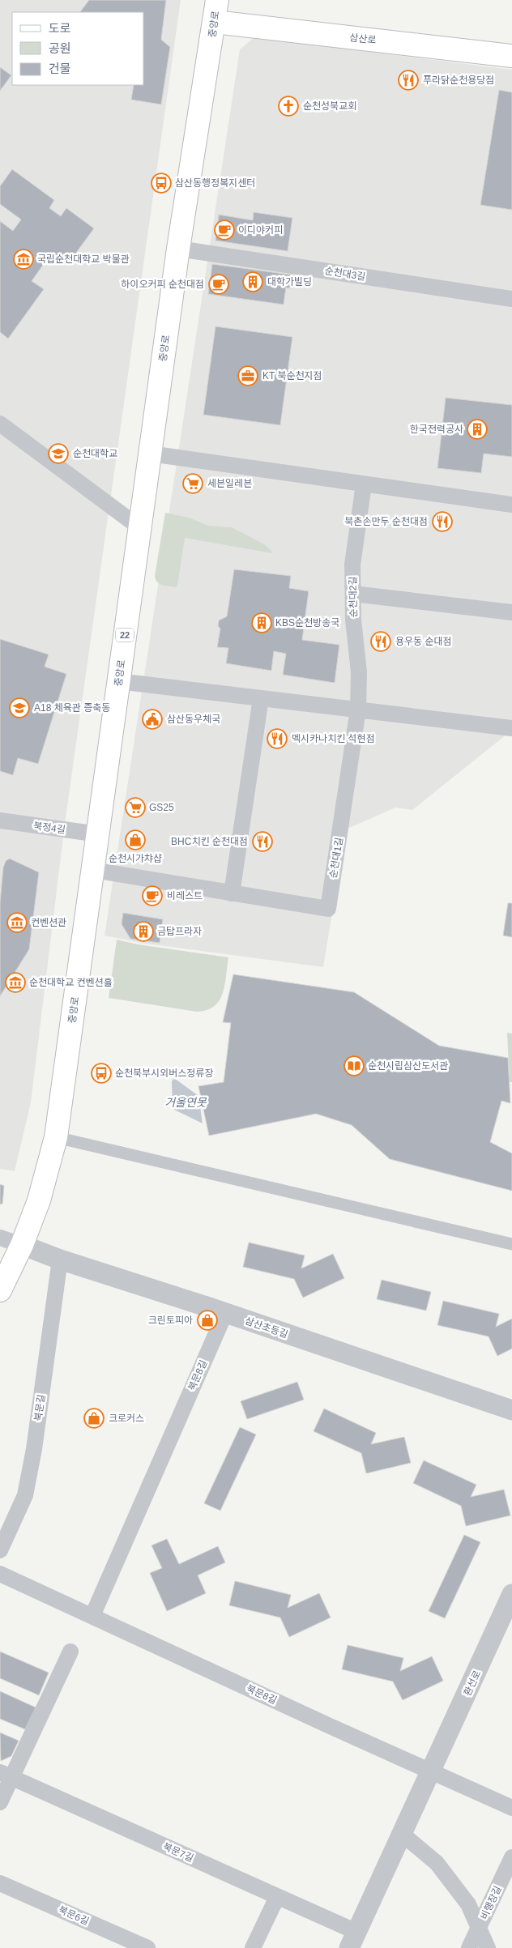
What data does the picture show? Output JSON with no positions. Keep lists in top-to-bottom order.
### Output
{
  "streets": {
    "main road": ["중앙로", "삼산로", "22"],
    "street": [
      "순천대3길",
      "순천대2길",
      "북정4길",
      "순천대1길",
      "삼산초등길",
      "북문8길",
      "북문길",
      "환선로",
      "북문7길",
      "비행장길",
      "북문6길"
    ]
  },
  "crossings": [
    ["중앙로", "삼산로"],
    ["중앙로", "순천대3길"],
    ["중앙로", "북정4길"],
    ["중앙로", "순천대1길"],
    ["중앙로", "삼산초등길"],
    ["순천대2길", "순천대1길"],
    ["삼산초등길", "북문8길"],
    ["삼산초등길", "북문길"],
    ["북문8길", "환선로"],
    ["환선로", "북문7길"]
  ],
  "water": ["거울연못"],
  "places": {
    "restaurant": [
      "푸라닭순천용당점",
      "북촌손만두 순천대점",
      "용우동 순대점",
      "멕시카나치킨 석현점",
      "BHC치킨 순천대점"
    ],
    "church": ["순천성북교회"],
    "bus stop": ["삼산동행정복지센터", "순천북부시외버스정류장"],
    "cafe": ["이디야커피", "하이오커피 순천대점", "비레스트"],
    "museum": ["국립순천대학교 박물관", "컨벤션관", "순천대학교 컨벤션홀"],
    "building": [
      "대학가빌딩",
      "한국전력공사",
      "KBS순천방송국",
      "금탑프라자"
    ],
    "office": ["KT 북순천지점"],
    "school or university": ["순천대학교", "A18 체육관 증축동"],
    "supermarket": ["세븐일레븐", "GS25"],
    "public building": ["삼산동우체국"],
    "shop": ["순천시가챠샵", "크린토피아", "크로커스"],
    "library": ["순천시립삼산도서관"]
  },
  "legend": ["도로", "공원", "건물"]
}
